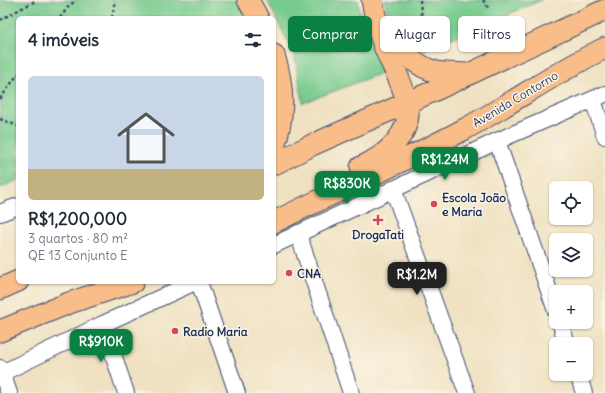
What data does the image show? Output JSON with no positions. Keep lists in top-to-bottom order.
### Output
{
  "streets": {
    "main road": ["Avenida Contorno"]
  },
  "places": {
    "other": ["Escola João e Maria", "CNA", "Radio Maria"],
    "health": ["DrogaTati"]
  },
  "page": {
    "chip": ["Comprar", "Alugar", "Filtros"],
    "heading": "4 imóveis",
    "list": [
      {
        "name": "R$1,200,000",
        "note": "3 quartos · 80 m² · QE 13 Conjunto E"
      }
    ],
    "price": [
      "R$1.24M",
      "R$830K",
      "R$1.2M",
      "R$910K"
    ],
    "map_buttons": ["+", "−"]
  }
}
